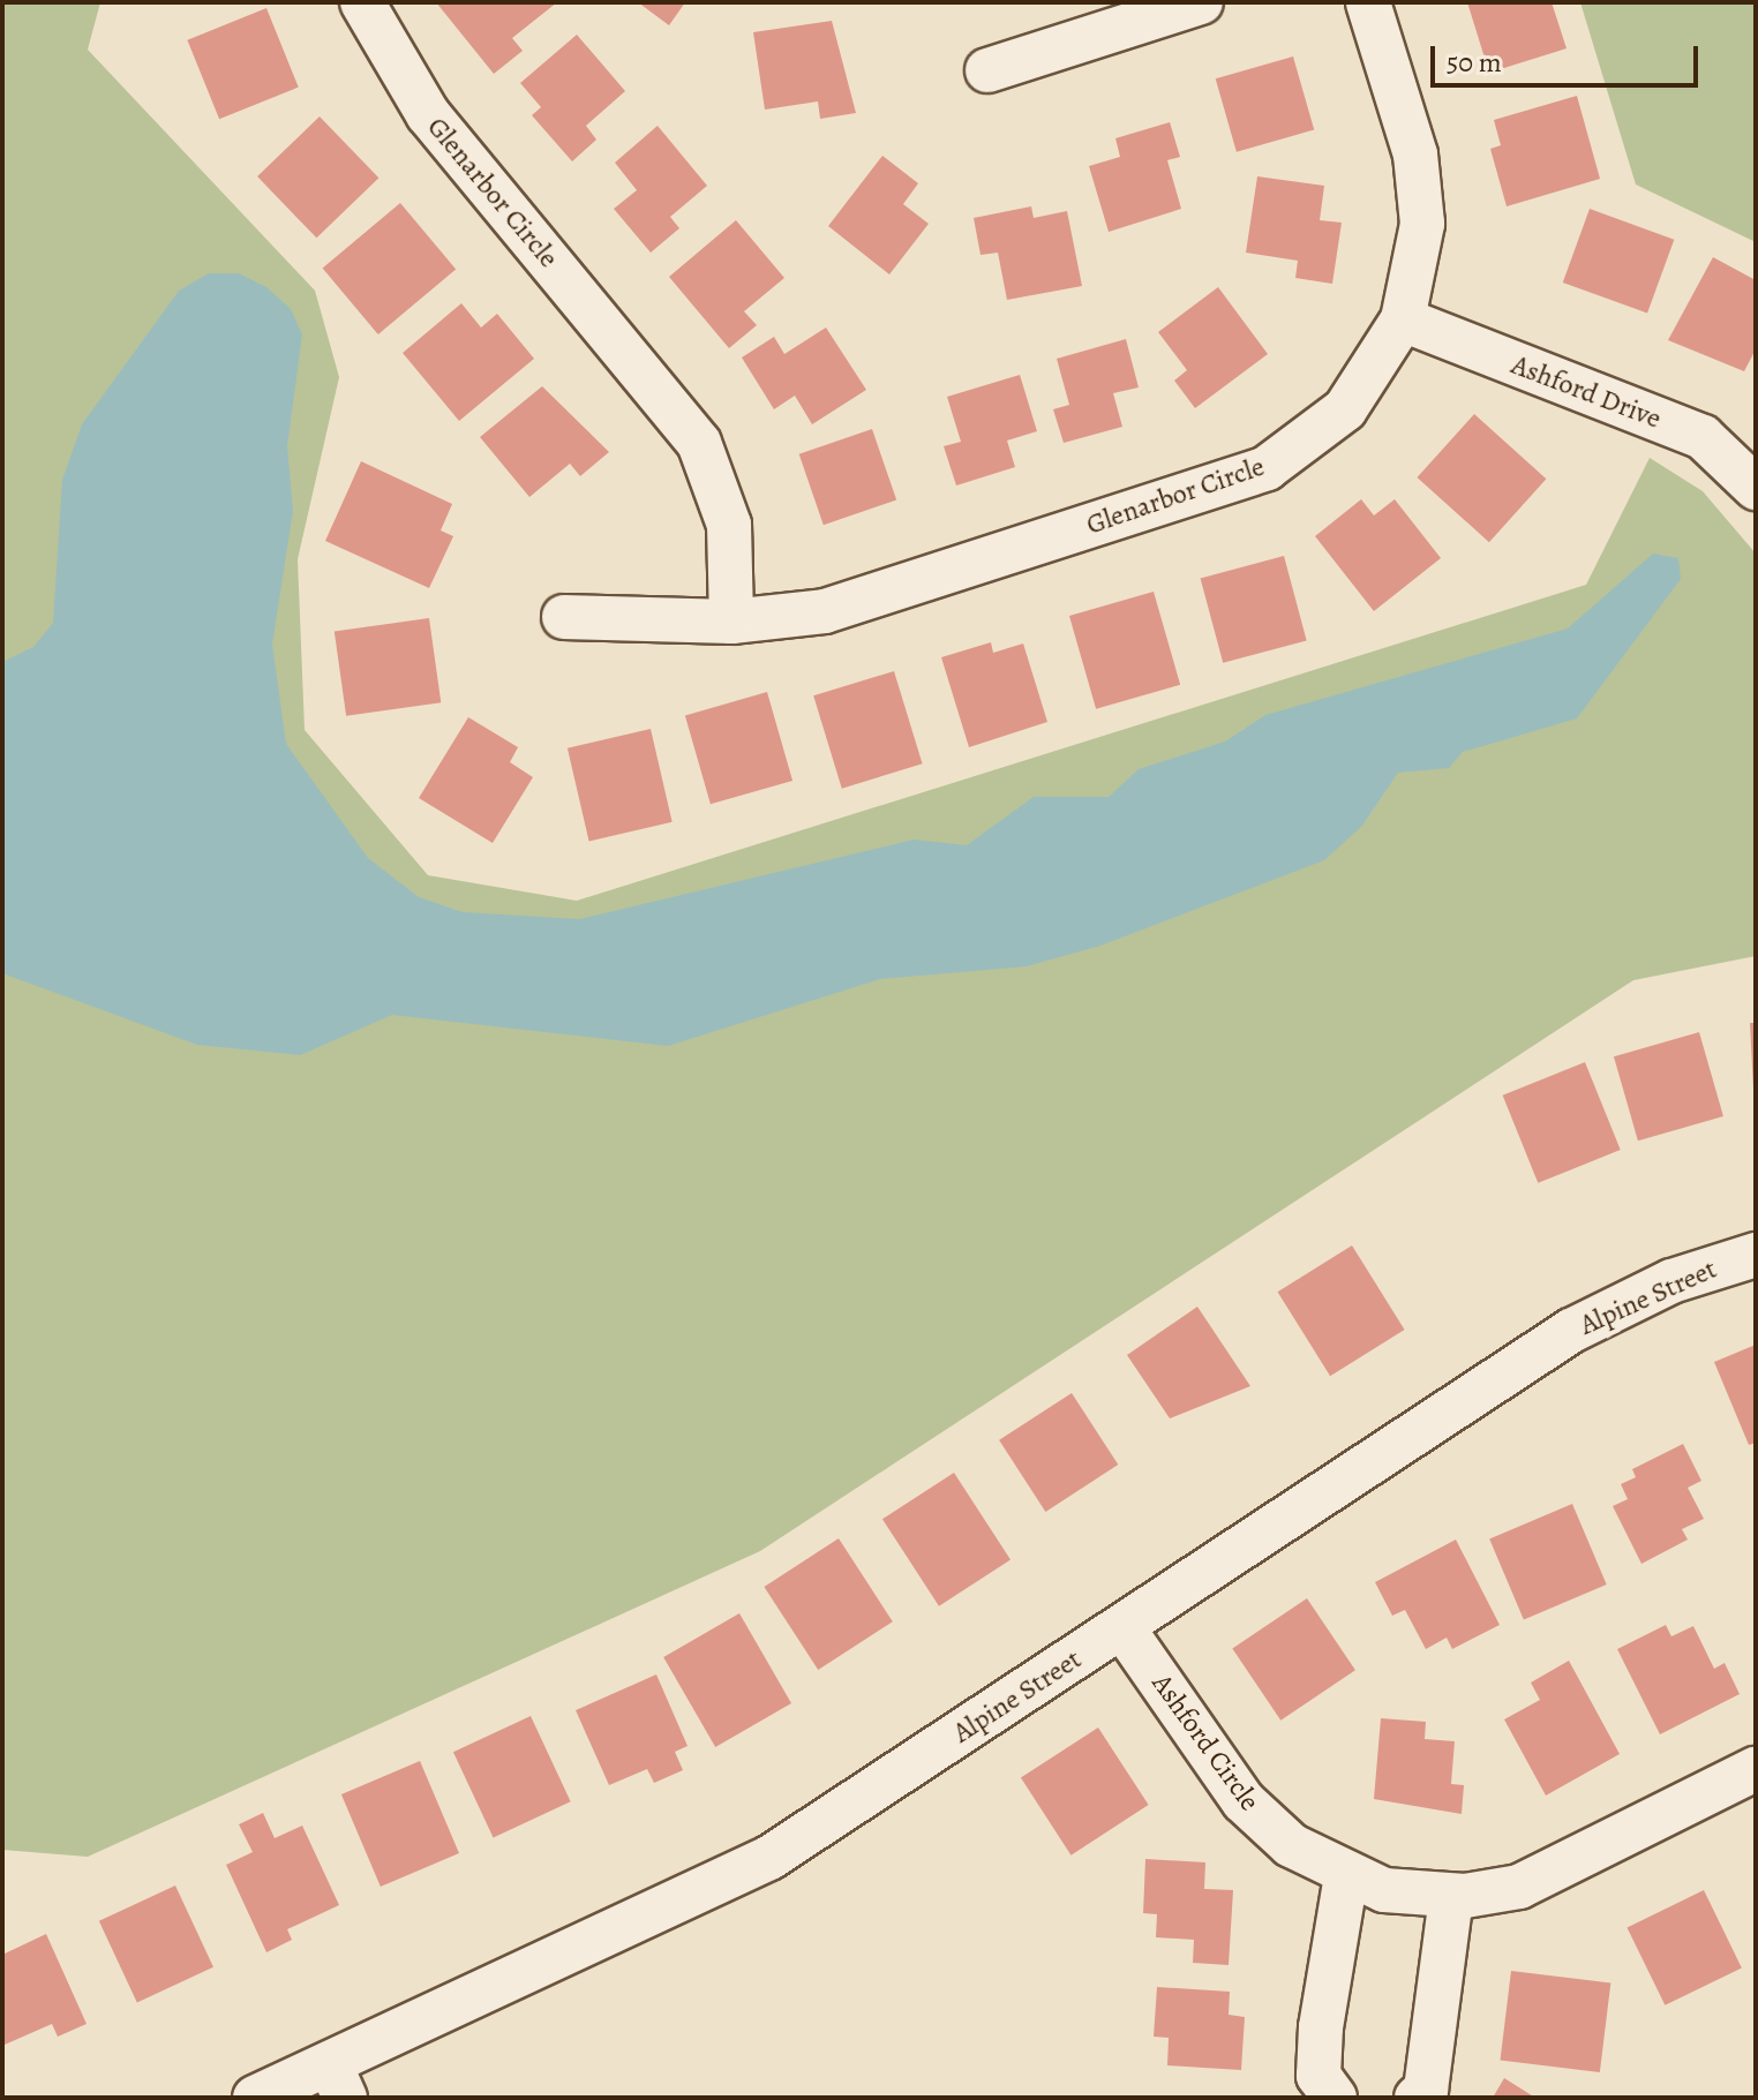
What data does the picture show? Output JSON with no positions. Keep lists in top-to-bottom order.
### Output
{
  "streets": {
    "street": [
      "Glenarbor Circle",
      "Ashford Drive",
      "Alpine Street",
      "Ashford Circle"
    ]
  },
  "crossings": [
    ["Glenarbor Circle", "Ashford Drive"],
    ["Alpine Street", "Ashford Circle"]
  ],
  "scale_bar": "50 m"
}
